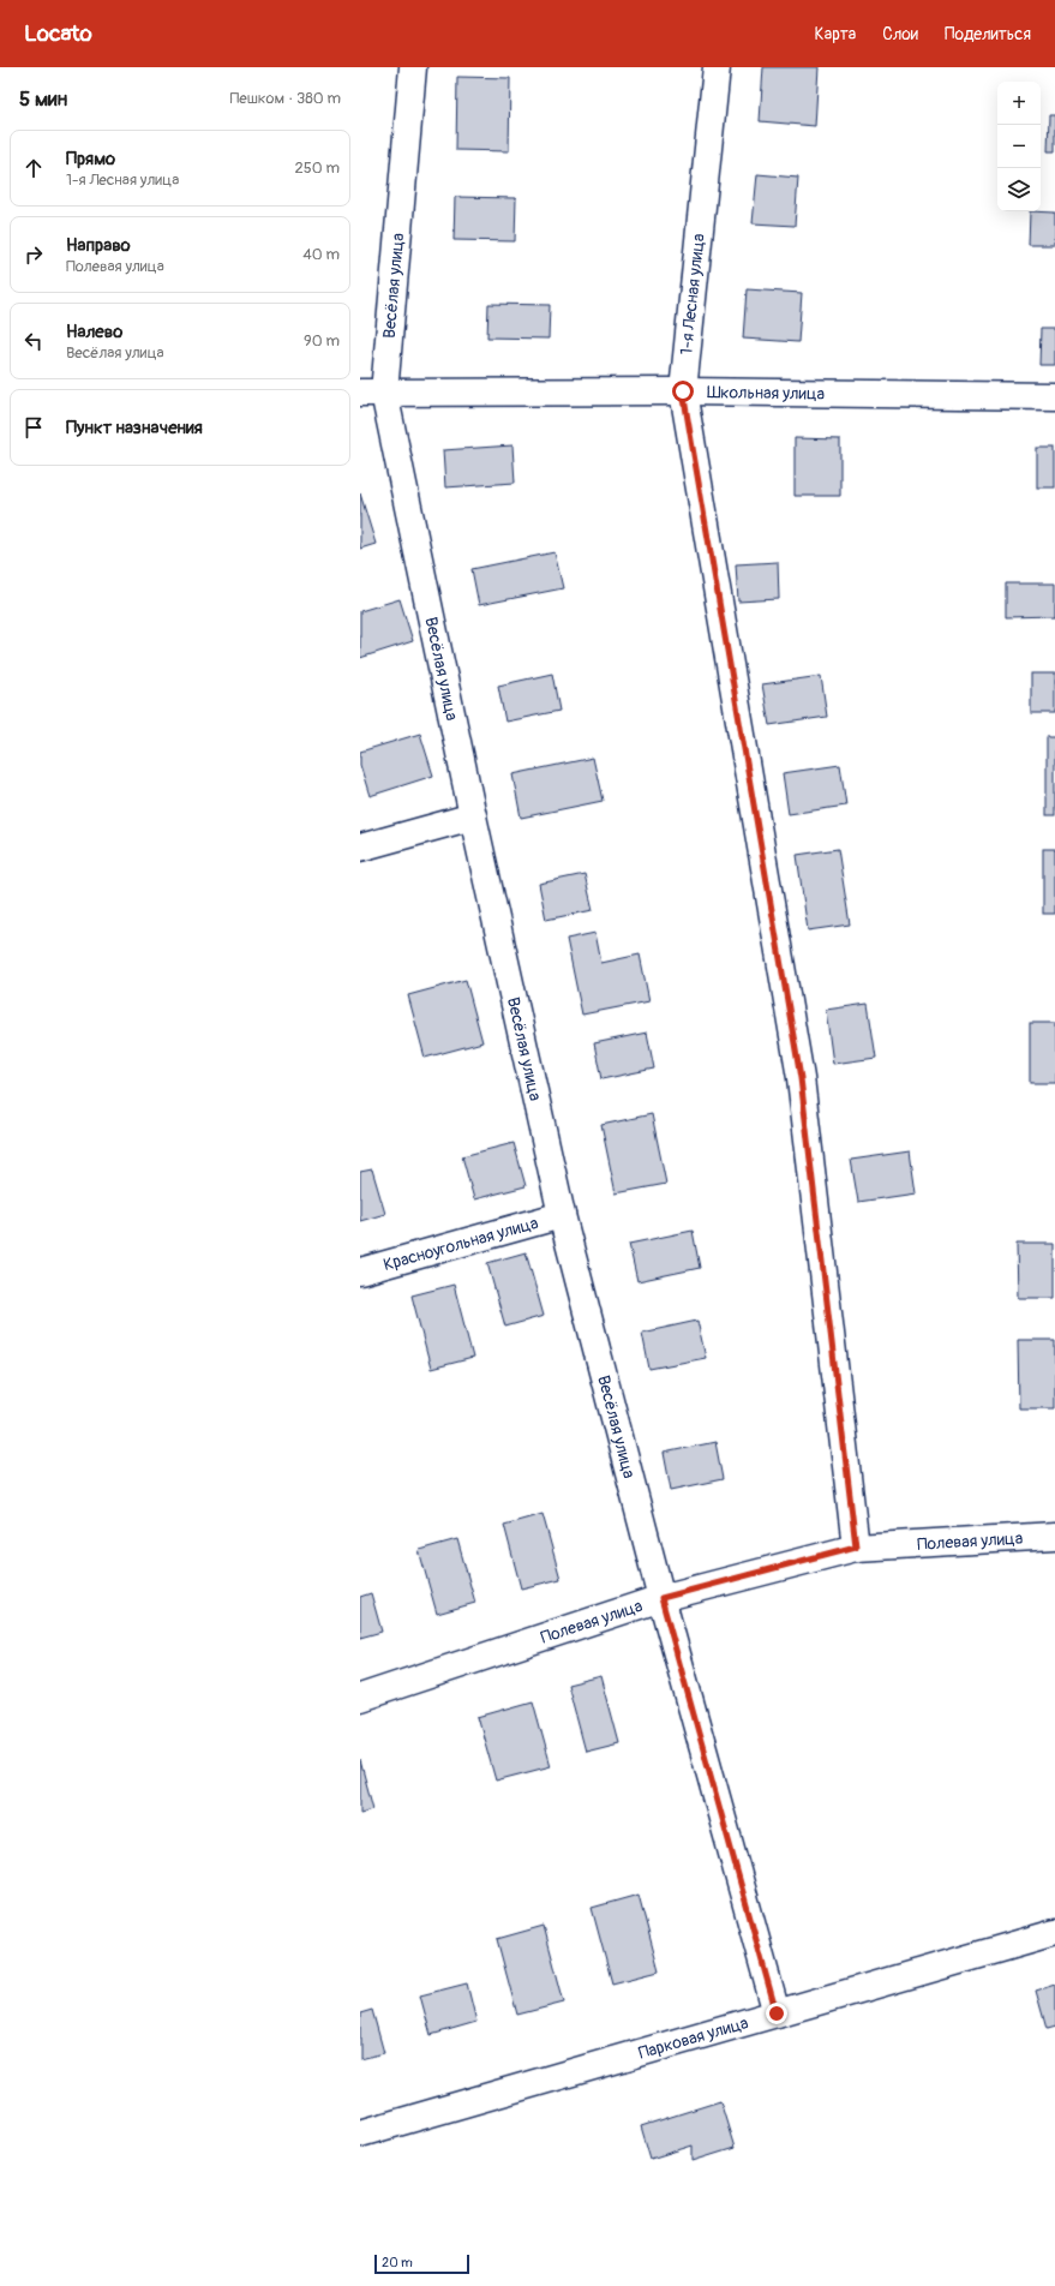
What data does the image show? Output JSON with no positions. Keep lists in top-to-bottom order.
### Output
{
  "streets": {
    "street": [
      "Весёлая улица",
      "1-я Лесная улица",
      "Школьная улица",
      "Красноугольная улица",
      "Полевая улица",
      "Парковая улица"
    ]
  },
  "crossings": [
    ["Весёлая улица", "Школьная улица"],
    ["Весёлая улица", "Красноугольная улица"],
    ["Весёлая улица", "Полевая улица"],
    ["Весёлая улица", "Парковая улица"],
    ["1-я Лесная улица", "Школьная улица"],
    ["1-я Лесная улица", "Полевая улица"]
  ],
  "scale_bar": "20 m",
  "page": {
    "header": "Locato",
    "nav": ["Карта", "Слои", "Поделиться"],
    "heading": ["5 мин", "Пешком · 380 m"],
    "map_buttons": ["+", "−"],
    "list": [
      ["Прямо", "1-я Лесная улица", "250 m"],
      ["Направо", "Полевая улица", "40 m"],
      ["Налево", "Весёлая улица", "90 m"],
      "Пункт назначения"
    ],
    "scale": "20 m"
  }
}
